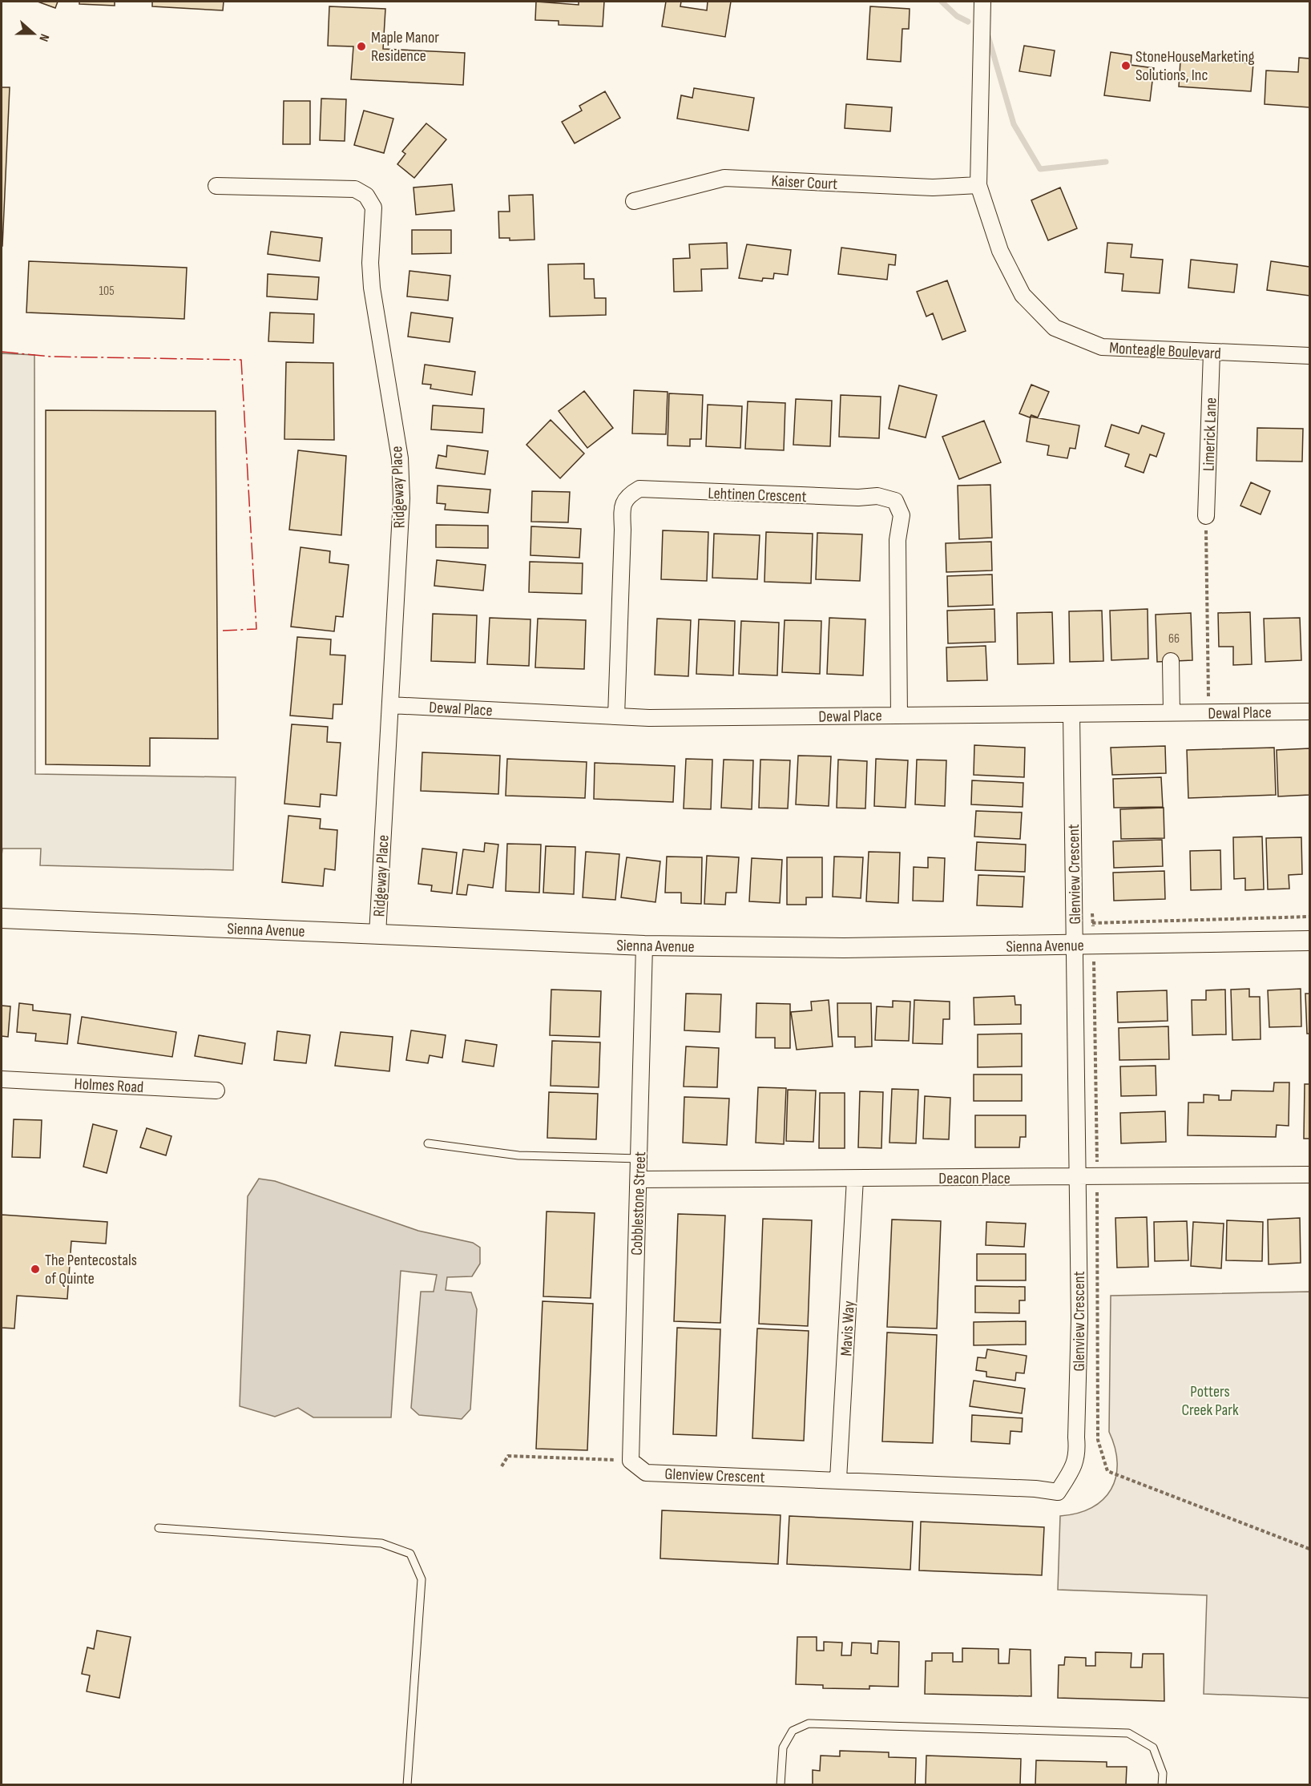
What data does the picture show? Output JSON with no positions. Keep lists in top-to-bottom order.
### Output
{
  "streets": {
    "street": [
      "Kaiser Court",
      "Monteagle Boulevard",
      "Limerick Lane",
      "Ridgeway Place",
      "Lehtinen Crescent",
      "Dewal Place",
      "Glenview Crescent",
      "Sienna Avenue",
      "Holmes Road",
      "Deacon Place",
      "Cobblestone Street",
      "Mavis Way"
    ]
  },
  "crossings": [
    ["Kaiser Court", "Monteagle Boulevard"],
    ["Monteagle Boulevard", "Limerick Lane"],
    ["Ridgeway Place", "Dewal Place"],
    ["Ridgeway Place", "Sienna Avenue"],
    ["Lehtinen Crescent", "Dewal Place"],
    ["Dewal Place", "Glenview Crescent"],
    ["Glenview Crescent", "Sienna Avenue"],
    ["Glenview Crescent", "Deacon Place"],
    ["Glenview Crescent", "Cobblestone Street"],
    ["Glenview Crescent", "Mavis Way"],
    ["Sienna Avenue", "Cobblestone Street"],
    ["Deacon Place", "Cobblestone Street"],
    ["Deacon Place", "Mavis Way"]
  ],
  "parks": ["Potters Creek Park"],
  "places": ["Maple Manor Residence", "StoneHouseMarketing Solutions, Inc", "The Pentecostals of Quinte"],
  "house_numbers": ["105", "66"],
  "north": "right"
}
